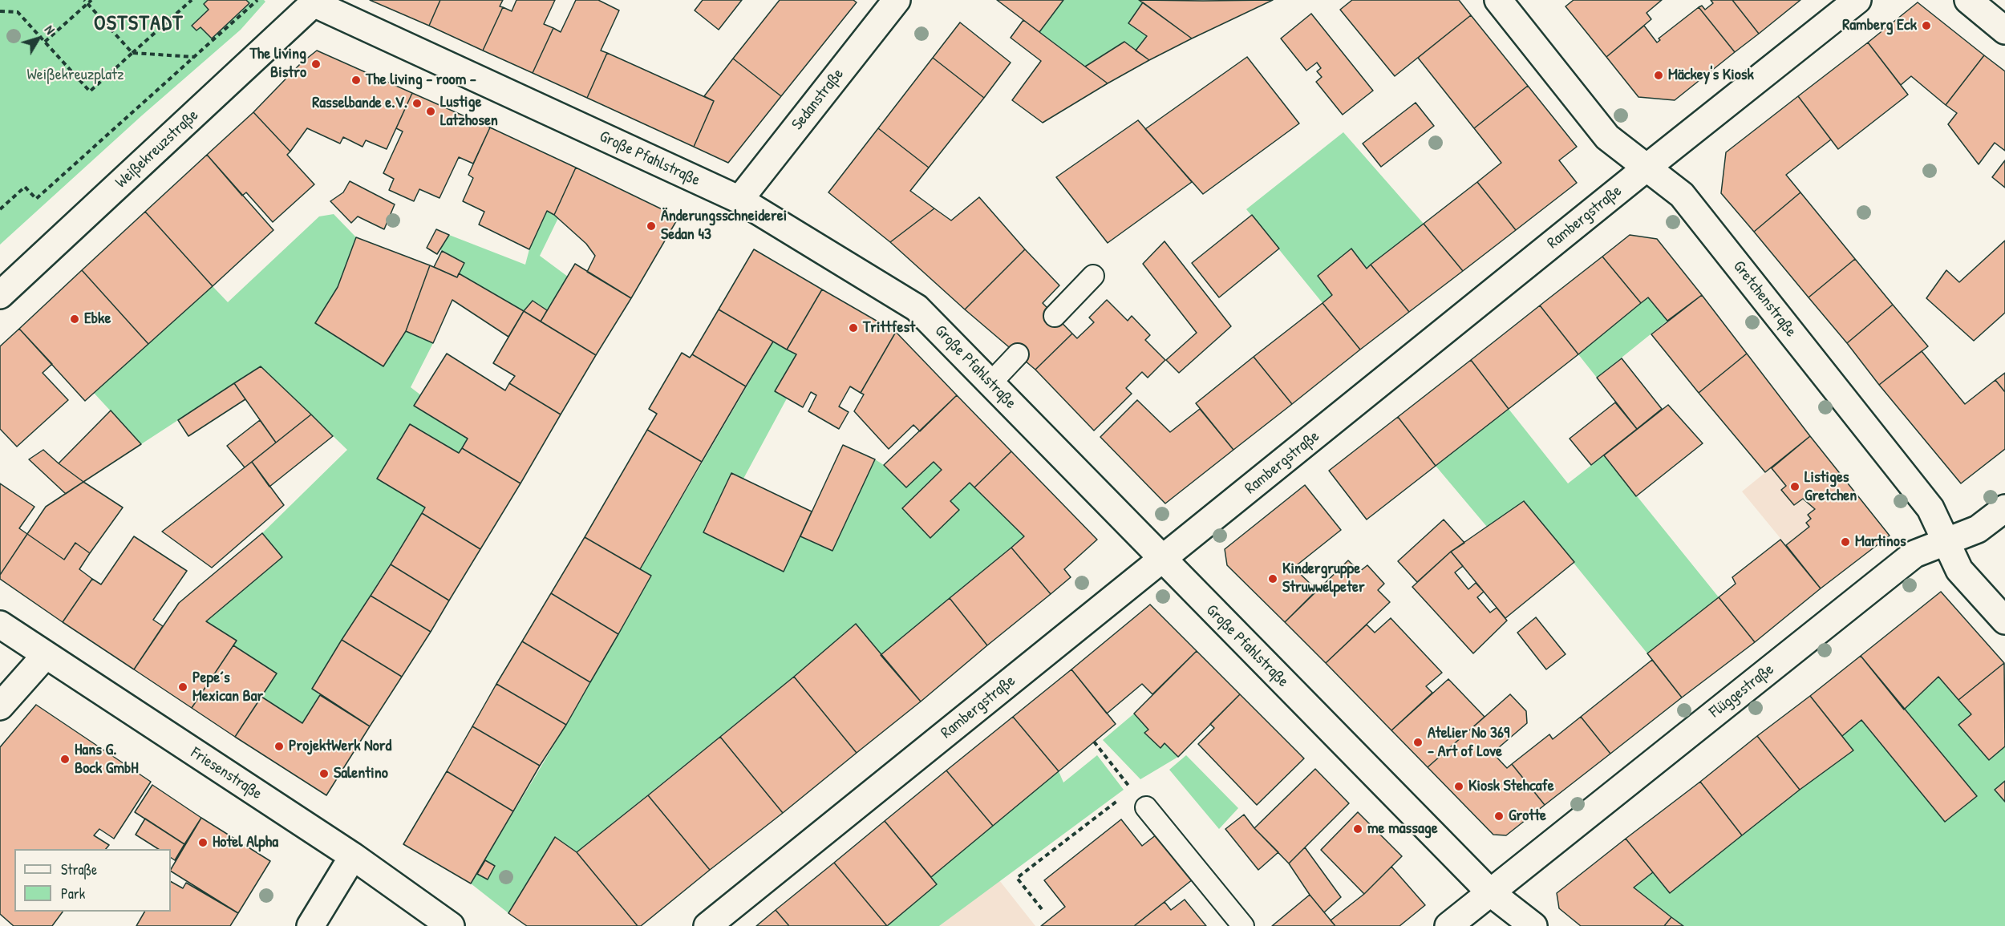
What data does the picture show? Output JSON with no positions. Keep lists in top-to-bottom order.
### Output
{
  "streets": {
    "street": [
      "Sedanstraße",
      "Weißekreuzstraße",
      "Große Pfahlstraße",
      "Rambergstraße",
      "Gretchenstraße",
      "Flüggestraße",
      "Friesenstraße"
    ]
  },
  "crossings": [
    ["Sedanstraße", "Große Pfahlstraße"],
    ["Weißekreuzstraße", "Große Pfahlstraße"],
    ["Große Pfahlstraße", "Rambergstraße"],
    ["Große Pfahlstraße", "Flüggestraße"],
    ["Rambergstraße", "Gretchenstraße"],
    ["Gretchenstraße", "Flüggestraße"]
  ],
  "districts": ["OSTSTADT"],
  "parks": ["Weißekreuzplatz"],
  "places": [
    "Ramberg Eck",
    "The living Bistro",
    "Mäckey's Kiosk",
    "The living - room -",
    "Rasselbande e.V.",
    "Lustige Latzhosen",
    "Änderungsschneiderei Sedan 43",
    "Ebke",
    "Trittfest",
    "Listiges Gretchen",
    "Martinos",
    "Kindergruppe Struwwelpeter",
    "Pepe´s Mexican Bar",
    "Atelier No 369 - Art of Love",
    "ProjektWerk Nord",
    "Hans G. Bock GmbH",
    "Salentino",
    "Kiosk Stehcafe",
    "Grotte",
    "me massage",
    "Hotel Alpha"
  ],
  "legend": ["Straße", "Park"],
  "north": "top right"
}
